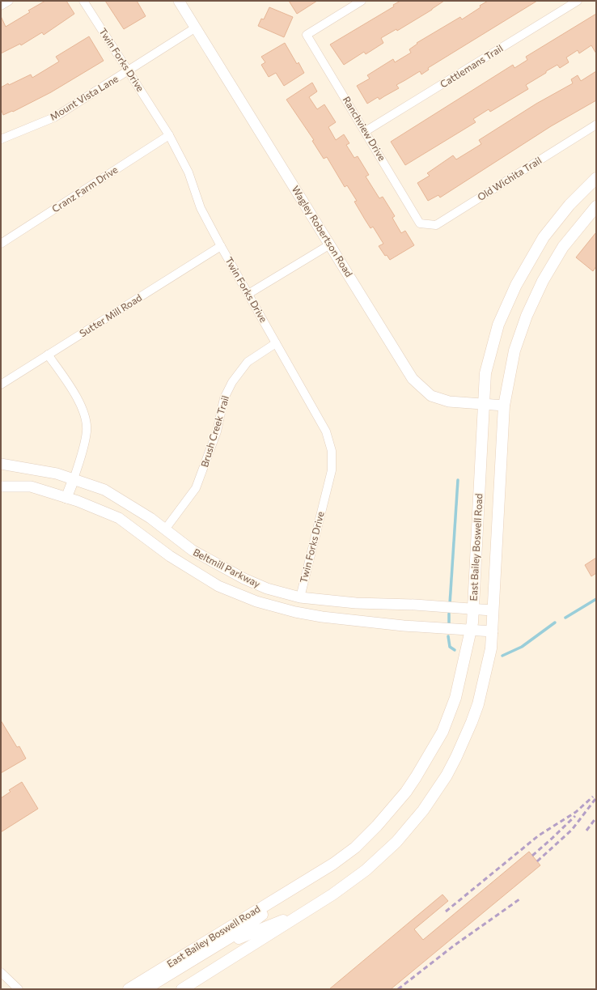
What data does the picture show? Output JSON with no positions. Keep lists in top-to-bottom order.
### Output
{
  "streets": {
    "main road": ["East Bailey Boswell Road"],
    "street": [
      "Twin Forks Drive",
      "Cattlemans Trail",
      "Mount Vista Lane",
      "Ranchview Drive",
      "Old Wichita Trail",
      "Cranz Farm Drive",
      "Wagley Robertson Road",
      "Sutter Mill Road",
      "Brush Creek Trail",
      "Beltmill Parkway"
    ]
  },
  "crossings": [
    ["Twin Forks Drive", "Mount Vista Lane"],
    ["Twin Forks Drive", "Cranz Farm Drive"],
    ["Twin Forks Drive", "Sutter Mill Road"],
    ["Twin Forks Drive", "Brush Creek Trail"],
    ["Twin Forks Drive", "Beltmill Parkway"],
    ["Cattlemans Trail", "Ranchview Drive"],
    ["Mount Vista Lane", "Wagley Robertson Road"],
    ["Ranchview Drive", "Old Wichita Trail"],
    ["Wagley Robertson Road", "East Bailey Boswell Road"],
    ["Brush Creek Trail", "Beltmill Parkway"],
    ["East Bailey Boswell Road", "Beltmill Parkway"]
  ]
}
